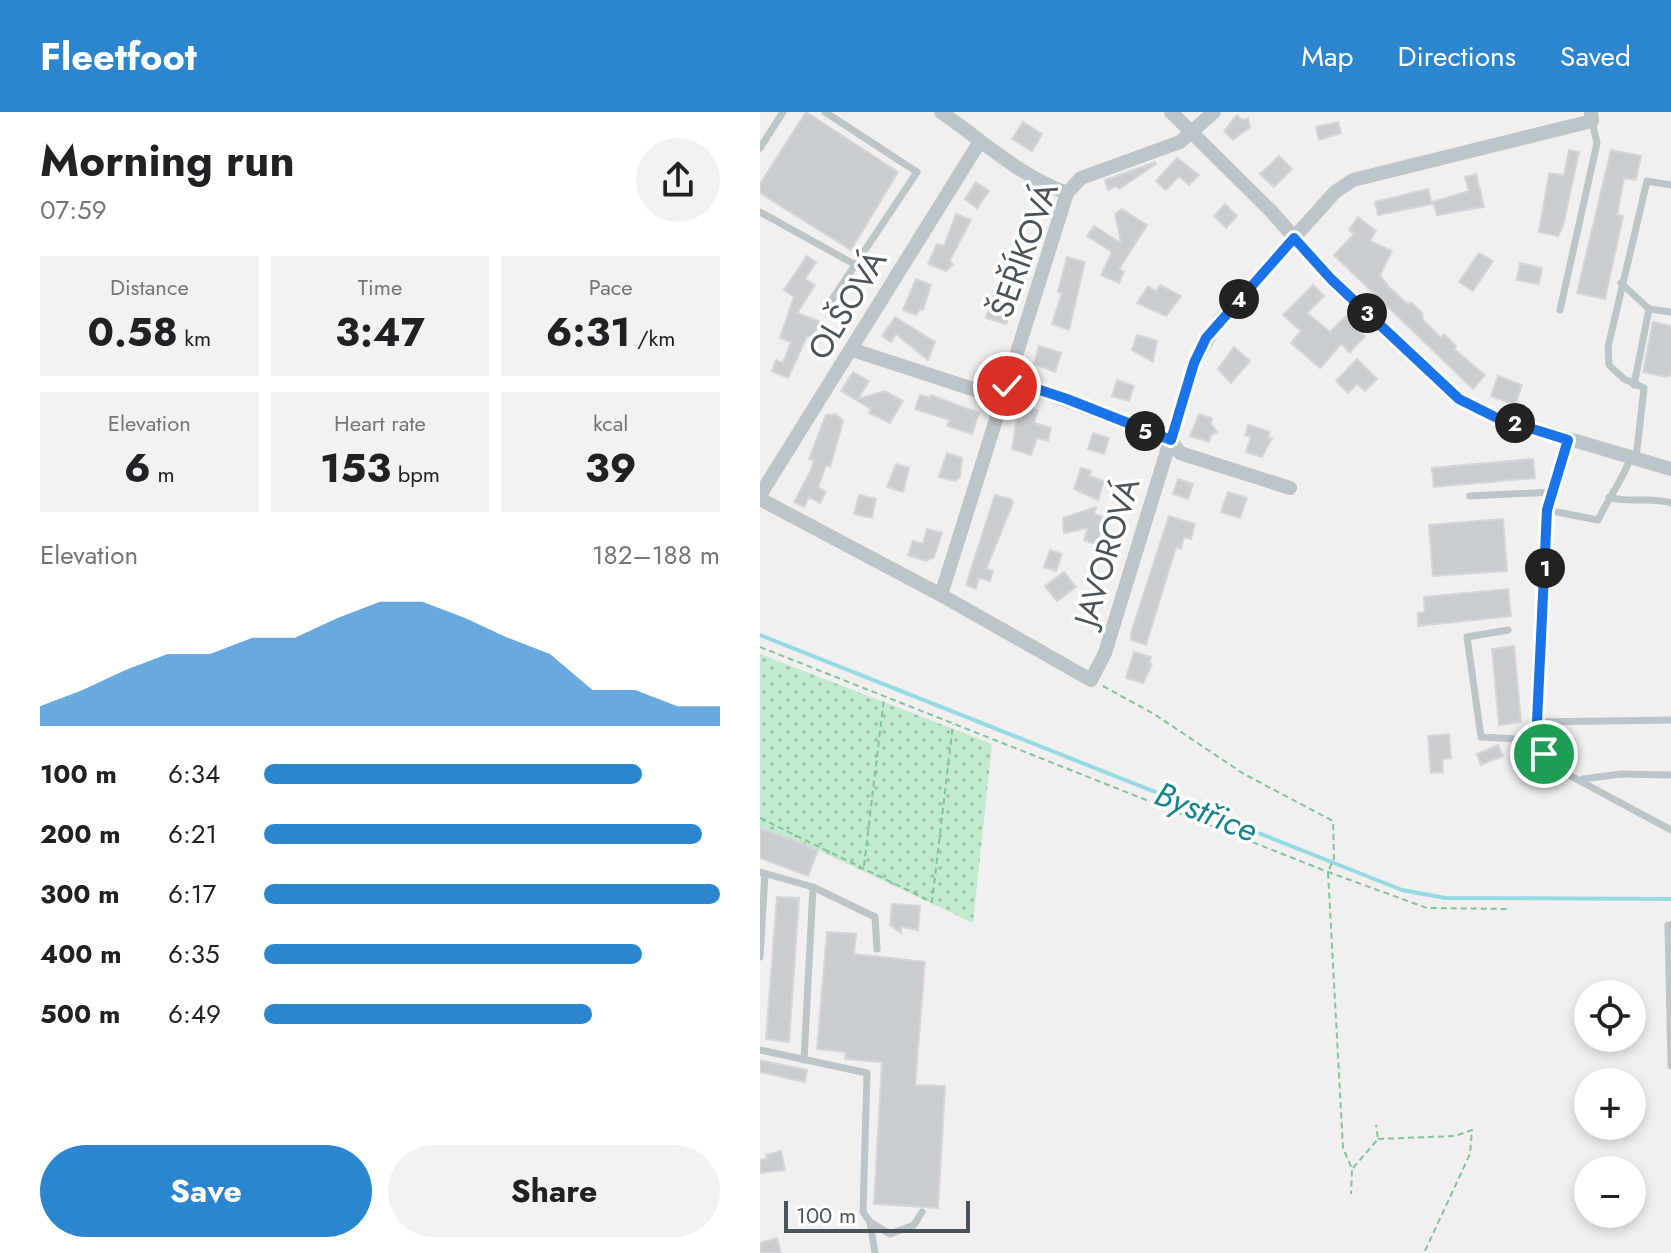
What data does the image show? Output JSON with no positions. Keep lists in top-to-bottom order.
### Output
{
  "streets": {
    "street": ["ŠEŘÍKOVÁ", "OLŠOVÁ", "JAVOROVÁ"]
  },
  "water": ["Bystřice"],
  "scale_bar": "100 m",
  "page": {
    "header": "Fleetfoot",
    "nav": ["Map", "Directions", "Saved"],
    "heading": ["Morning run", "07:59"],
    "stats": [
      ["Distance", "0.58 km"],
      ["Time", "3:47"],
      ["Pace", "6:31 /km"],
      ["Elevation", "6 m"],
      ["Heart rate", "153 bpm"],
      ["kcal", "39"]
    ],
    "pins": [
      "4",
      "3",
      "2",
      "5",
      "1"
    ],
    "chart": ["Elevation", "182–188 m"],
    "list": [
      {
        "name": "100 m",
        "note": "6:34"
      },
      {
        "name": "200 m",
        "note": "6:21"
      },
      {
        "name": "300 m",
        "note": "6:17"
      },
      {
        "name": "400 m",
        "note": "6:35"
      },
      {
        "name": "500 m",
        "note": "6:49"
      }
    ],
    "map_buttons": ["+", "−"],
    "buttons": ["Save", "Share"],
    "scale": "100 m"
  }
}
